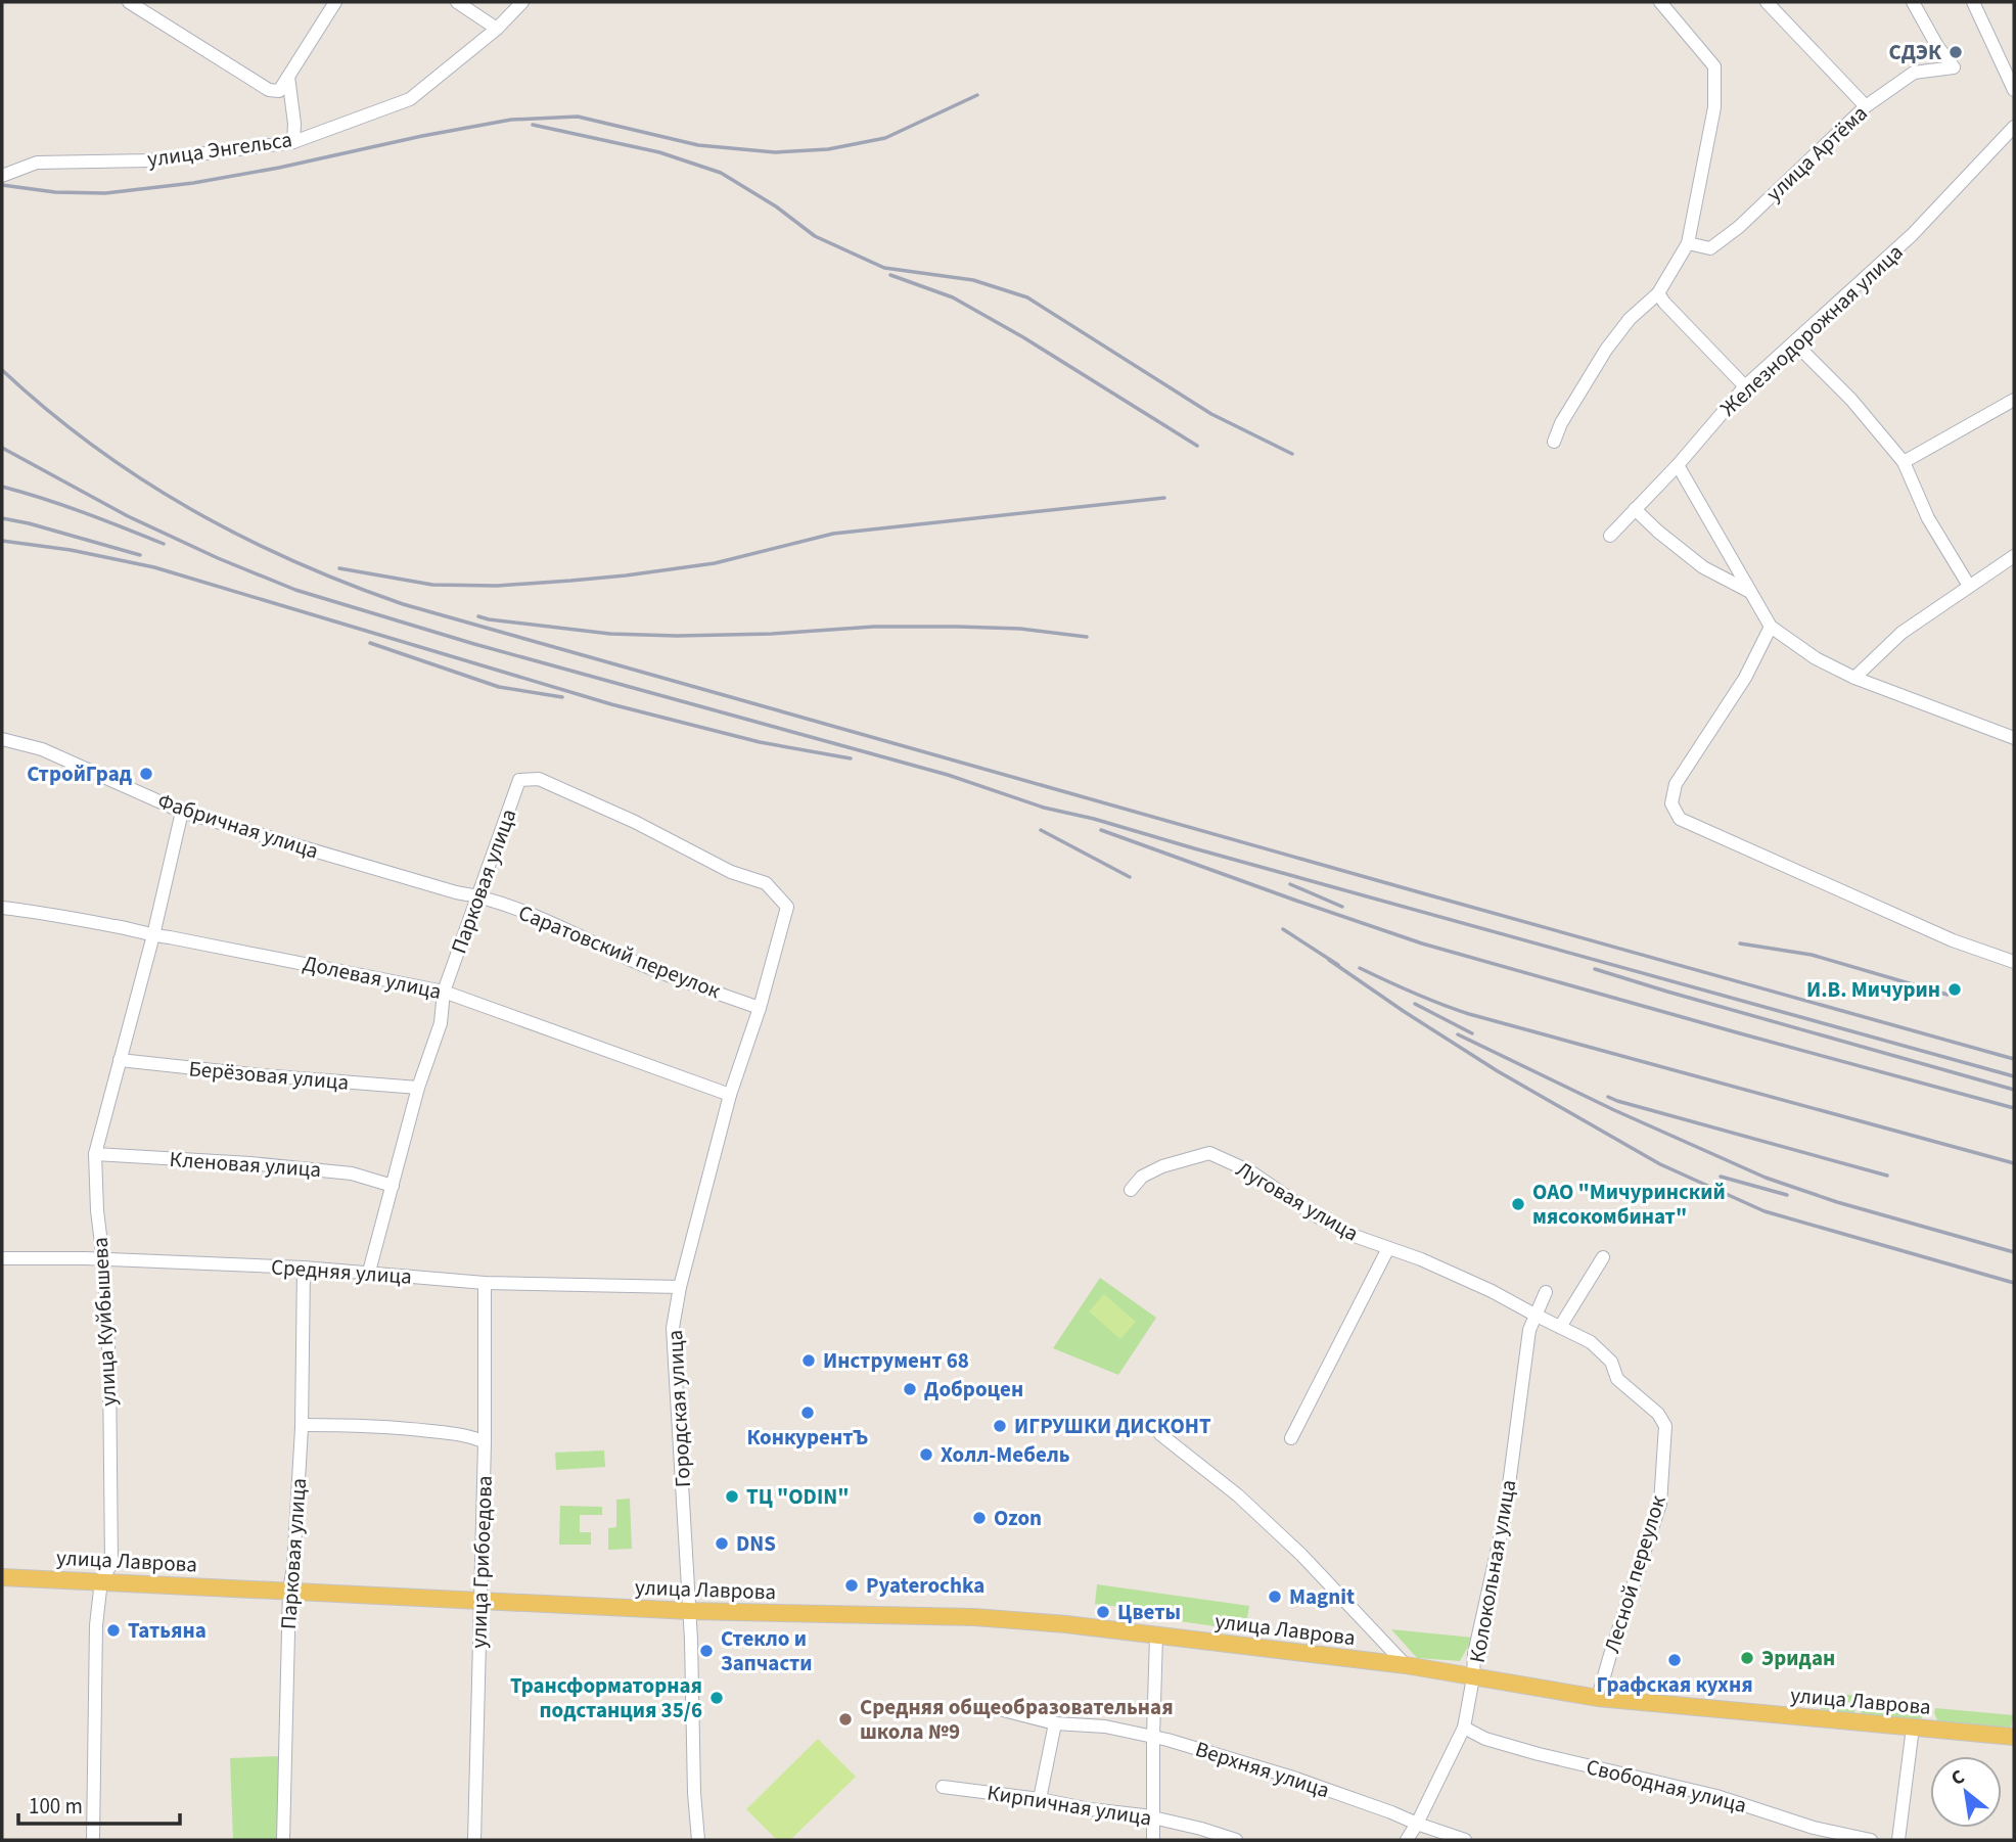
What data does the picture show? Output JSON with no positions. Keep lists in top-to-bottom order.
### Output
{
  "streets": {
    "main road": ["улица Лаврова"],
    "street": [
      "улица Энгельса",
      "улица Артёма",
      "Железнодорожная улица",
      "Фабричная улица",
      "Парковая улица",
      "Саратовский переулок",
      "Долевая улица",
      "Берёзовая улица",
      "Кленовая улица",
      "Луговая улица",
      "Средняя улица",
      "улица Куйбышева",
      "Городская улица",
      "улица Грибоедова",
      "Колокольная улица",
      "Лесной переулок",
      "Верхняя улица",
      "Свободная улица",
      "Кирпичная улица"
    ]
  },
  "crossings": [
    ["Фабричная улица", "Парковая улица"],
    ["Фабричная улица", "Саратовский переулок"],
    ["Фабричная улица", "улица Куйбышева"],
    ["Парковая улица", "Саратовский переулок"],
    ["Парковая улица", "Долевая улица"],
    ["Парковая улица", "Берёзовая улица"],
    ["Парковая улица", "Кленовая улица"],
    ["Парковая улица", "Средняя улица"],
    ["Парковая улица", "Городская улица"],
    ["Парковая улица", "улица Лаврова"],
    ["Саратовский переулок", "Городская улица"],
    ["Долевая улица", "улица Куйбышева"],
    ["Долевая улица", "Городская улица"],
    ["Берёзовая улица", "улица Куйбышева"],
    ["Кленовая улица", "улица Куйбышева"],
    ["Луговая улица", "Колокольная улица"],
    ["Луговая улица", "Лесной переулок"],
    ["Средняя улица", "улица Куйбышева"],
    ["Средняя улица", "Городская улица"],
    ["Средняя улица", "улица Грибоедова"],
    ["улица Куйбышева", "улица Лаврова"],
    ["Городская улица", "улица Лаврова"],
    ["улица Лаврова", "улица Грибоедова"],
    ["улица Лаврова", "Колокольная улица"],
    ["улица Лаврова", "Лесной переулок"],
    ["Колокольная улица", "Лесной переулок"],
    ["Колокольная улица", "Верхняя улица"],
    ["Колокольная улица", "Свободная улица"]
  ],
  "places": [
    "СДЭК",
    "СтройГрад",
    "И.В. Мичурин",
    "ОАО \"Мичуринский мясокомбинат\"",
    "Инструмент 68",
    "Доброцен",
    "КонкурентЪ",
    "ИГРУШКИ ДИСКОНТ",
    "Холл-Мебель",
    "ТЦ \"ODIN\"",
    "Ozon",
    "DNS",
    "Pyaterochka",
    "Magnit",
    "Цветы",
    "Татьяна",
    "Стекло и Запчасти",
    "Эридан",
    "Графская кухня",
    "Трансформаторная подстанция 35/6",
    "Средняя общеобразовательная школа №9"
  ],
  "scale_bar": "100 m",
  "north": "top left"
}
